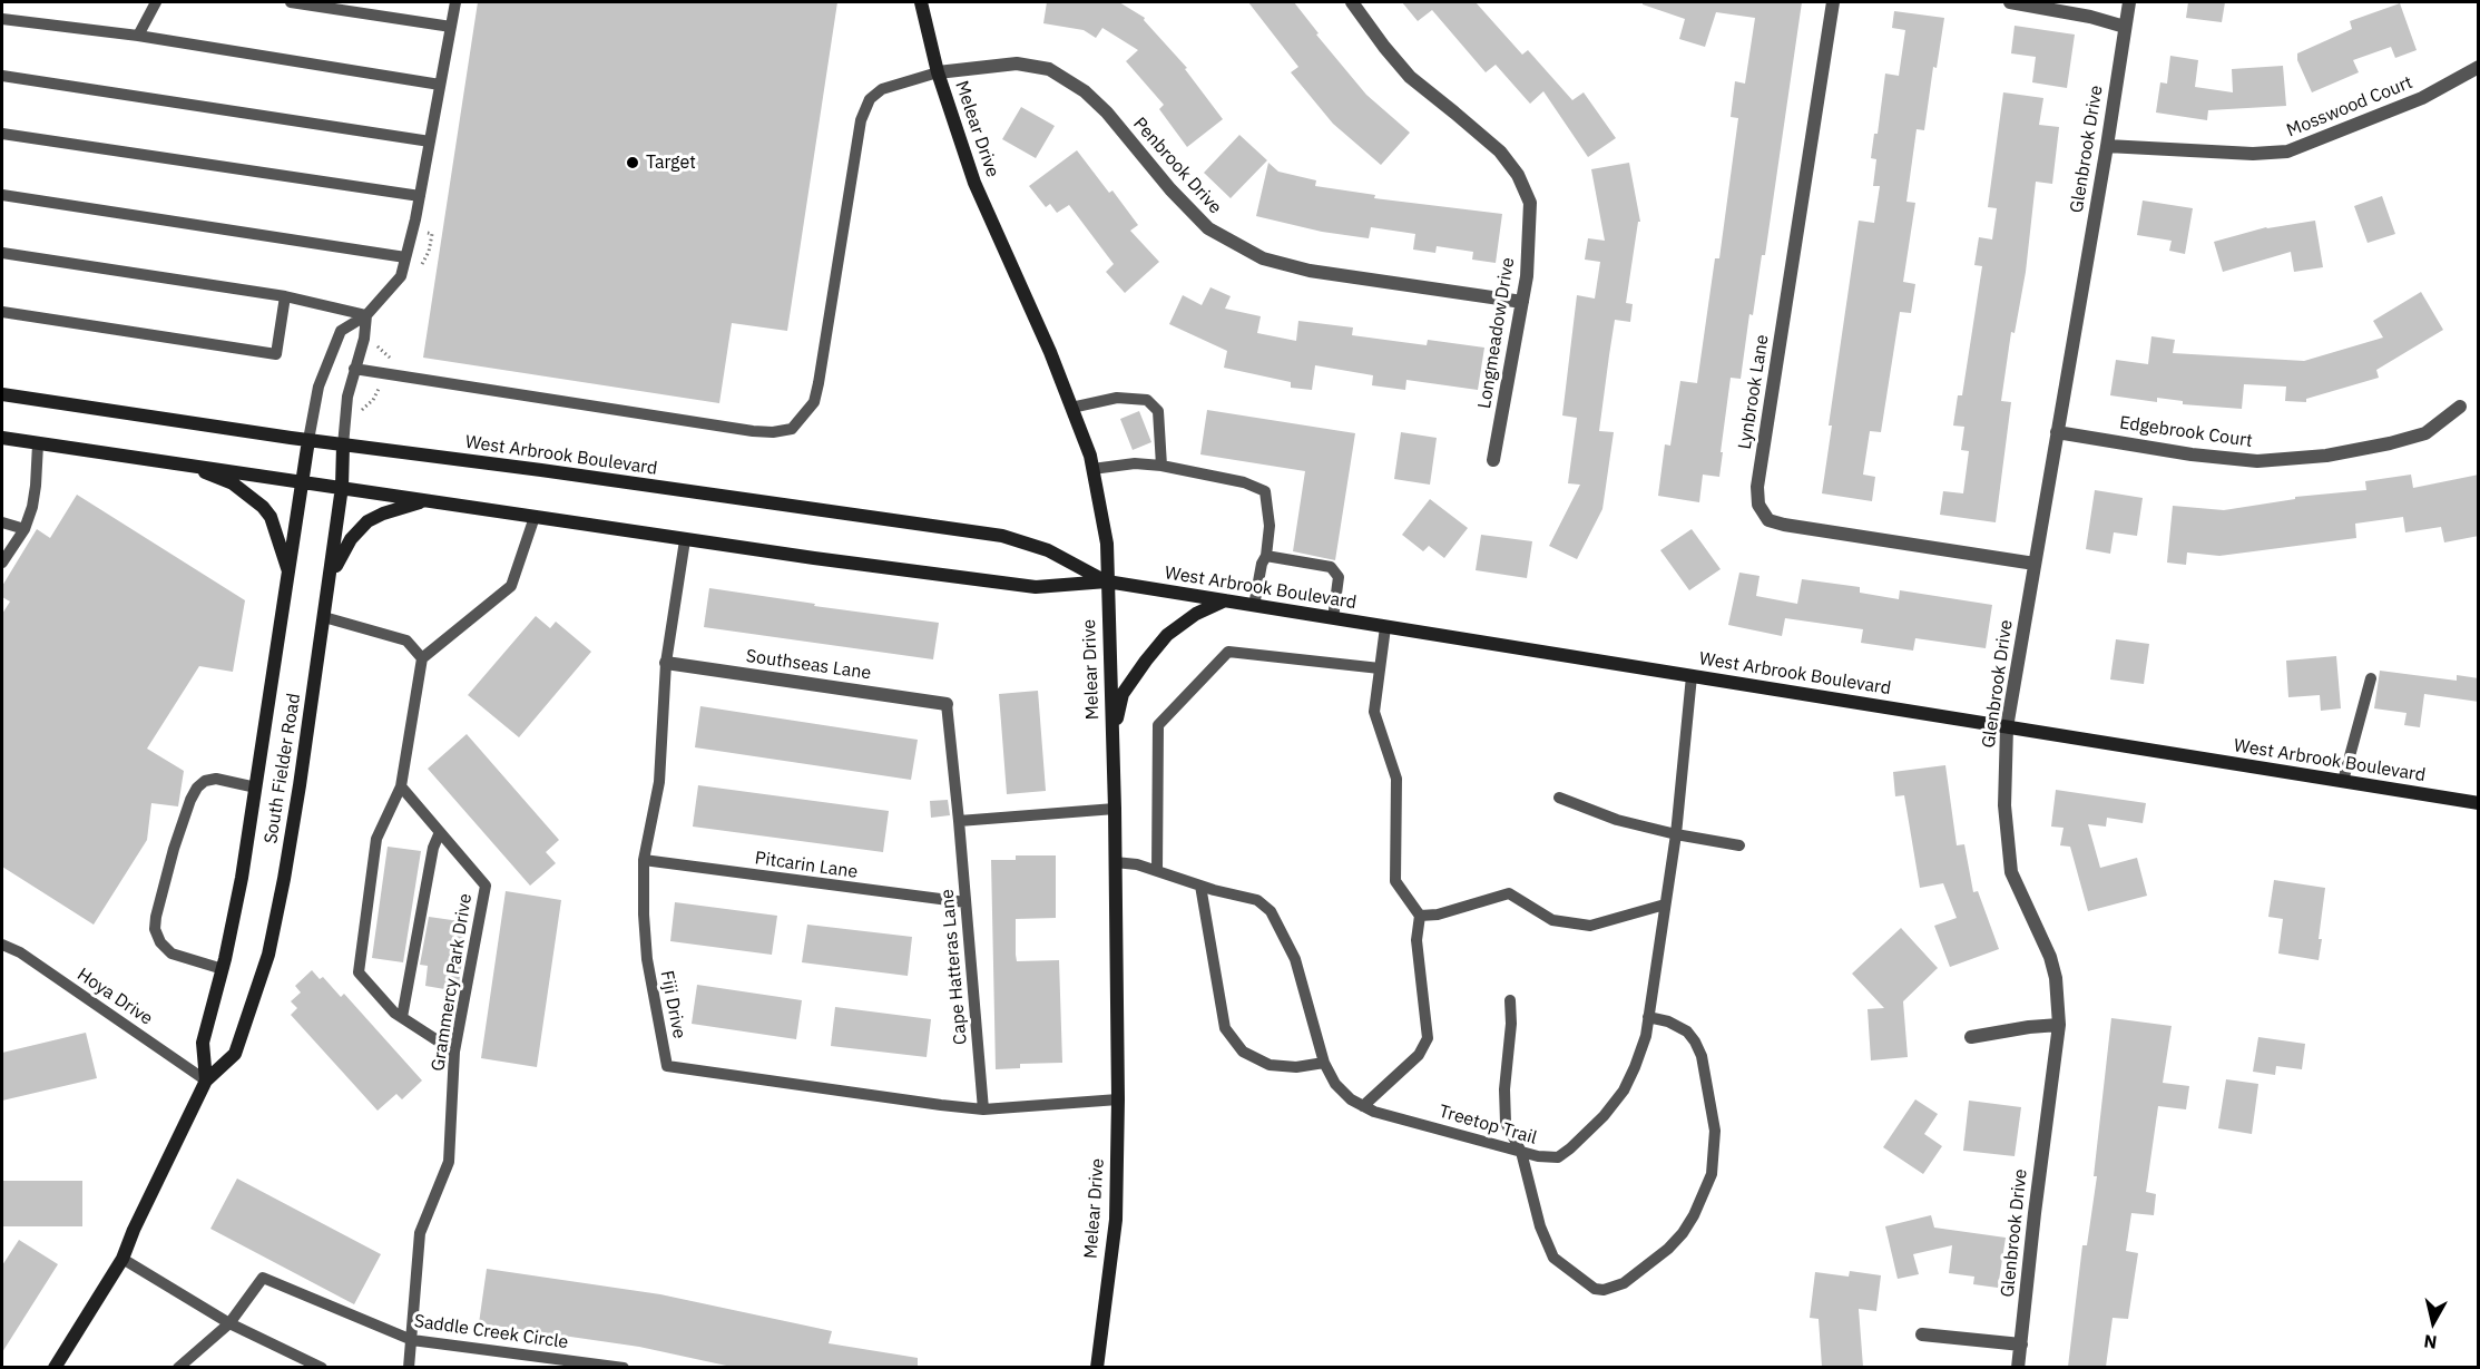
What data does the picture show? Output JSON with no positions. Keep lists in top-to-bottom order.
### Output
{
  "streets": {
    "street": [
      "Mosswood Court",
      "Melear Drive",
      "Glenbrook Drive",
      "Penbrook Drive",
      "Longmeadow Drive",
      "Lynbrook Lane",
      "Edgebrook Court",
      "West Arbrook Boulevard",
      "Southseas Lane",
      "South Fielder Road"
    ],
    "lane": [
      "Pitcarin Lane",
      "Cape Hatteras Lane",
      "Grammercy Park Drive",
      "Hoya Drive",
      "Fiji Drive",
      "Treetop Trail",
      "Saddle Creek Circle"
    ]
  },
  "crossings": [
    ["Mosswood Court", "Glenbrook Drive"],
    ["Melear Drive", "Penbrook Drive"],
    ["Melear Drive", "West Arbrook Boulevard"],
    ["Melear Drive", "Fiji Drive"],
    ["Melear Drive", "Treetop Trail"],
    ["Glenbrook Drive", "Lynbrook Lane"],
    ["Glenbrook Drive", "Edgebrook Court"],
    ["Glenbrook Drive", "West Arbrook Boulevard"],
    ["Penbrook Drive", "Longmeadow Drive"],
    ["West Arbrook Boulevard", "South Fielder Road"],
    ["West Arbrook Boulevard", "Fiji Drive"],
    ["West Arbrook Boulevard", "Treetop Trail"],
    ["Southseas Lane", "Cape Hatteras Lane"],
    ["Southseas Lane", "Fiji Drive"],
    ["South Fielder Road", "Hoya Drive"],
    ["Pitcarin Lane", "Cape Hatteras Lane"],
    ["Pitcarin Lane", "Fiji Drive"],
    ["Cape Hatteras Lane", "Fiji Drive"],
    ["Grammercy Park Drive", "Saddle Creek Circle"]
  ],
  "places": ["Target"],
  "north": "bottom"
}
